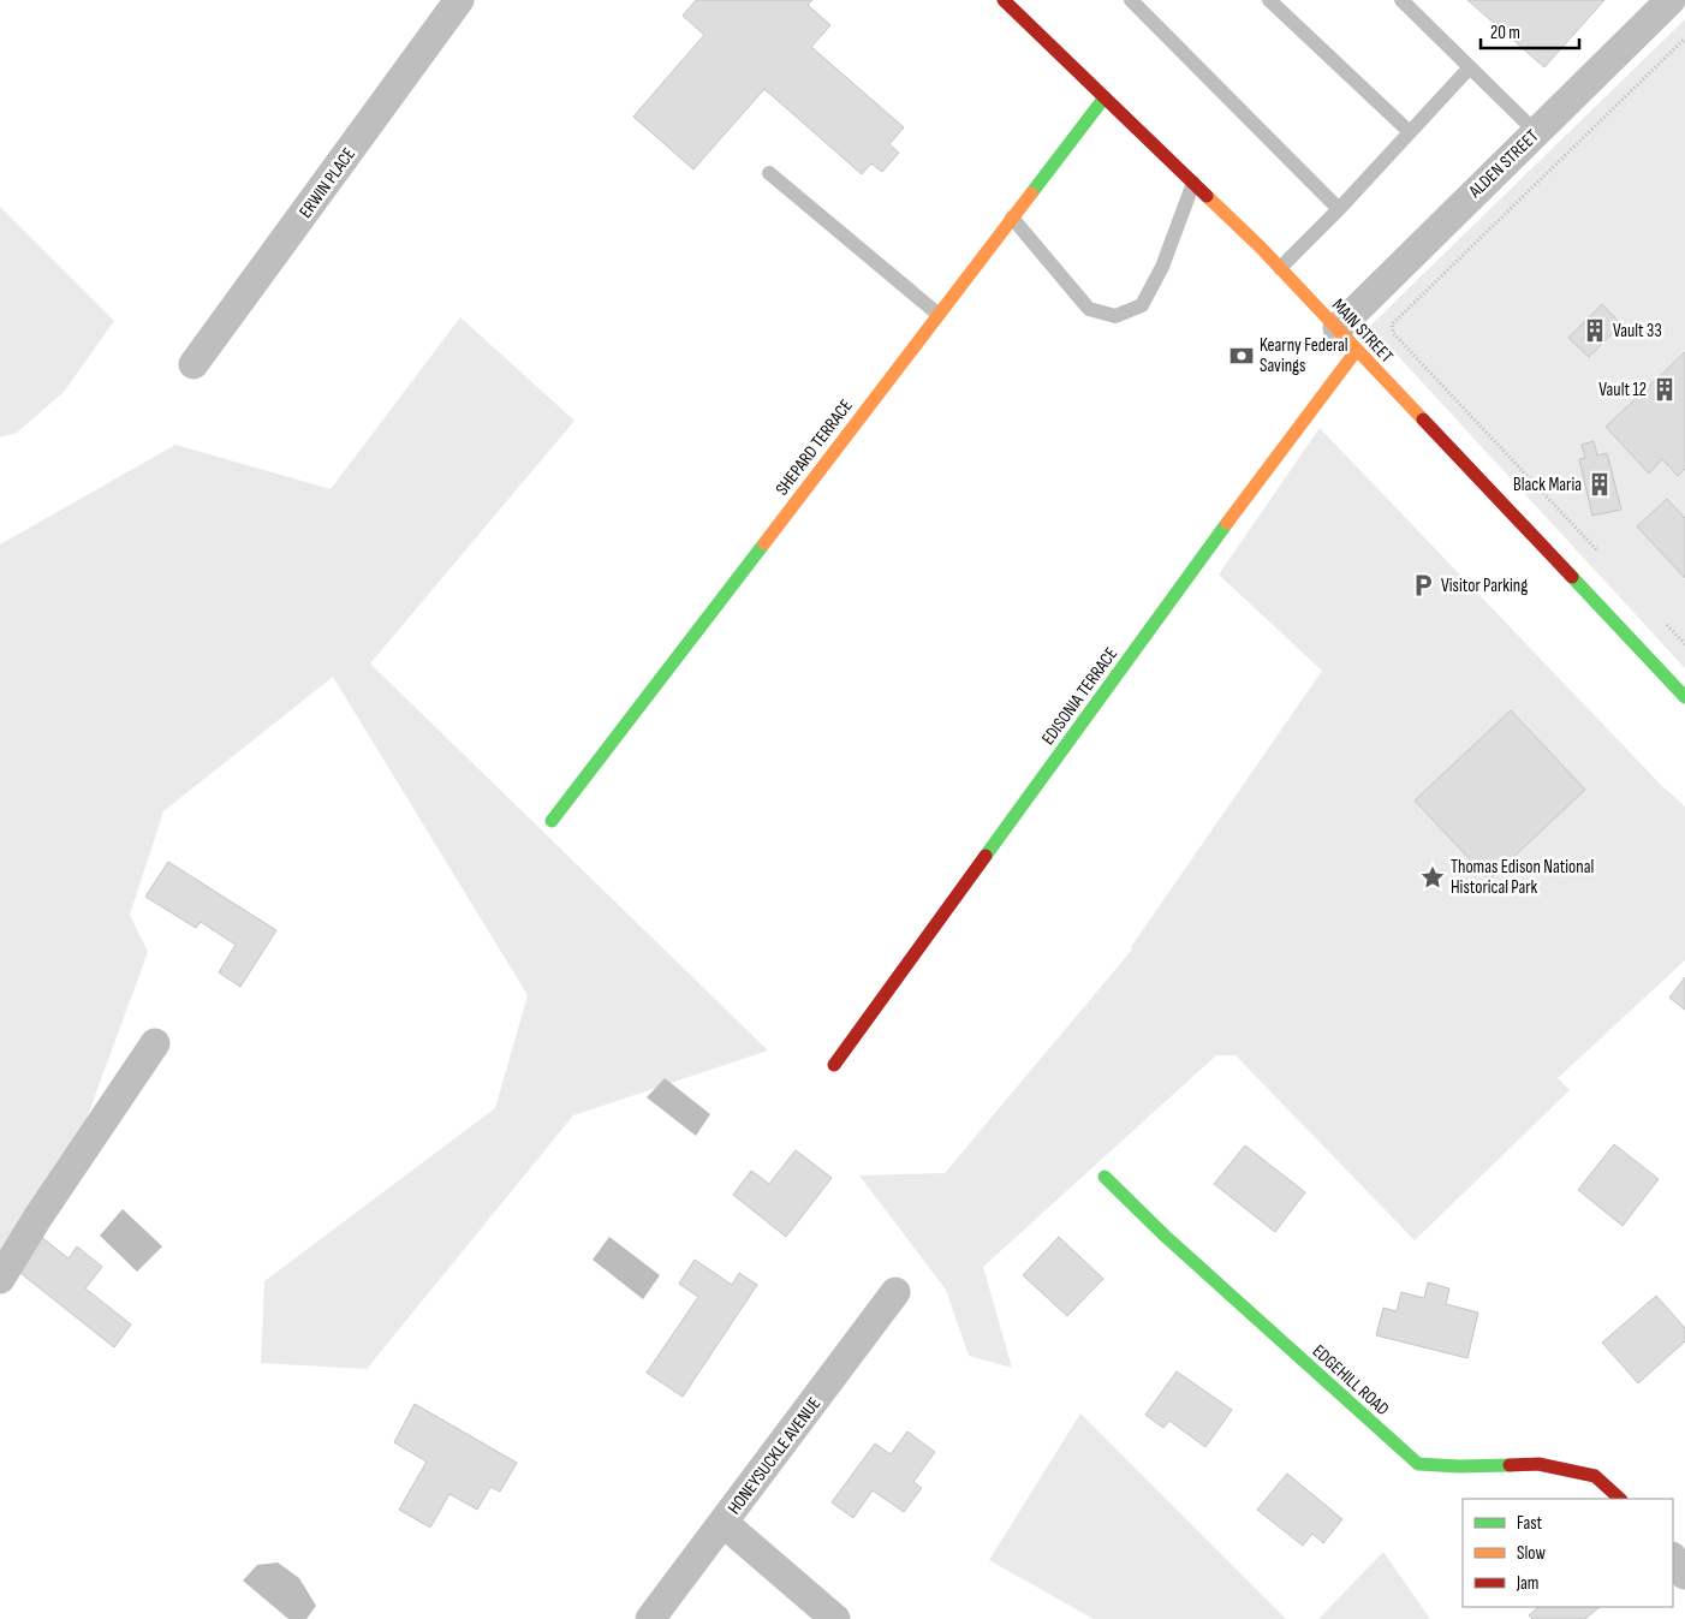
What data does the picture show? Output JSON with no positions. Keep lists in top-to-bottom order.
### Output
{
  "streets": {
    "street": [
      "ALDEN STREET",
      "ERWIN PLACE",
      "MAIN STREET",
      "SHEPARD TERRACE",
      "EDISONIA TERRACE",
      "EDGEHILL ROAD",
      "HONEYSUCKLE AVENUE"
    ]
  },
  "crossings": [
    ["ALDEN STREET", "MAIN STREET"],
    ["ALDEN STREET", "EDISONIA TERRACE"],
    ["MAIN STREET", "SHEPARD TERRACE"],
    ["MAIN STREET", "EDISONIA TERRACE"]
  ],
  "places": {
    "building": ["Vault 33", "Vault 12", "Black Maria"],
    "bank": ["Kearny Federal Savings"],
    "parking": ["Visitor Parking"],
    "place": ["Thomas Edison National Historical Park"]
  },
  "legend": ["Fast", "Slow", "Jam"],
  "scale_bar": "20 m"
}
